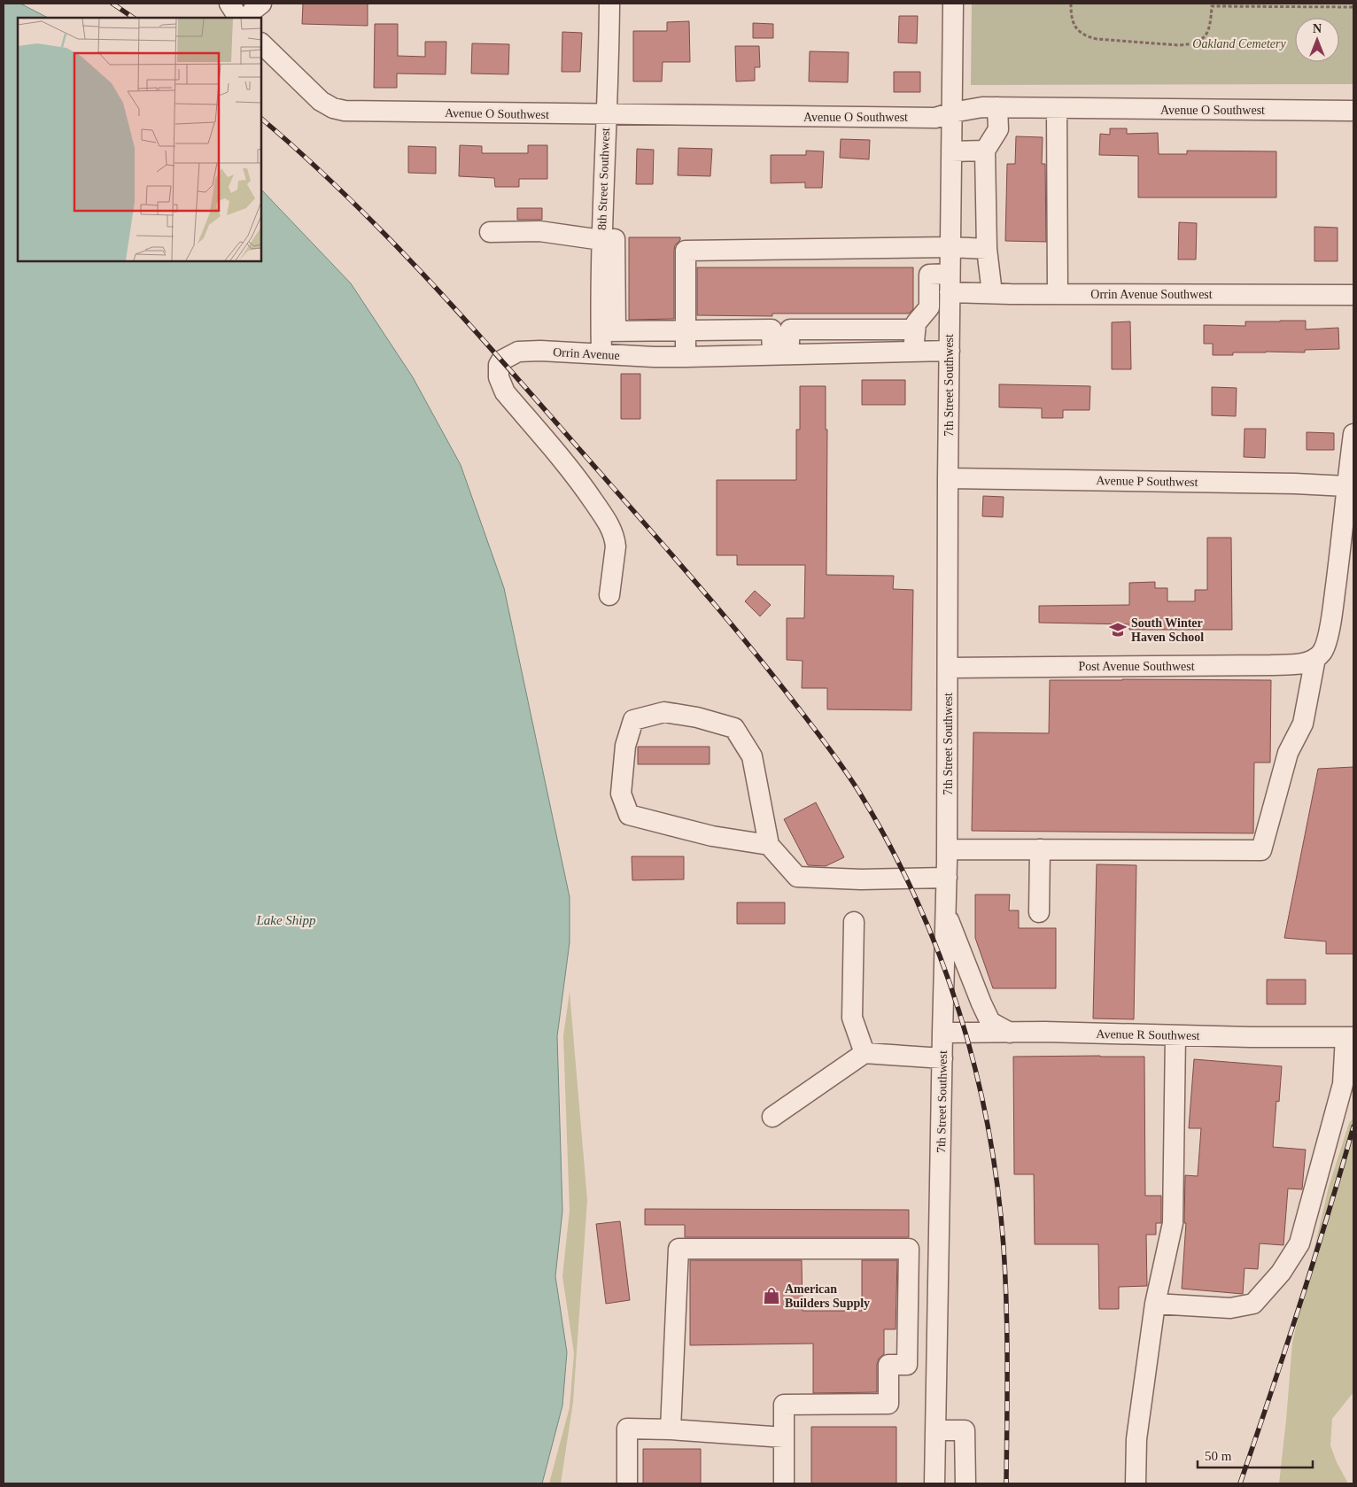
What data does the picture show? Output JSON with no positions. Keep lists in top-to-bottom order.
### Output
{
  "streets": {
    "street": [
      "Avenue O Southwest",
      "8th Street Southwest",
      "Orrin Avenue Southwest",
      "Orrin Avenue",
      "7th Street Southwest",
      "Avenue P Southwest",
      "Post Avenue Southwest",
      "Avenue R Southwest"
    ]
  },
  "crossings": [
    ["Avenue O Southwest", "8th Street Southwest"],
    ["Avenue O Southwest", "7th Street Southwest"],
    ["8th Street Southwest", "Orrin Avenue"],
    ["Orrin Avenue Southwest", "7th Street Southwest"],
    ["Orrin Avenue", "7th Street Southwest"],
    ["7th Street Southwest", "Avenue P Southwest"],
    ["7th Street Southwest", "Post Avenue Southwest"],
    ["7th Street Southwest", "Avenue R Southwest"]
  ],
  "water": ["Lake Shipp"],
  "parks": ["Oakland Cemetery"],
  "places": {
    "school or university": ["South Winter Haven School"],
    "shop": ["American Builders Supply"]
  },
  "scale_bar": "50 m",
  "north": "top"
}
